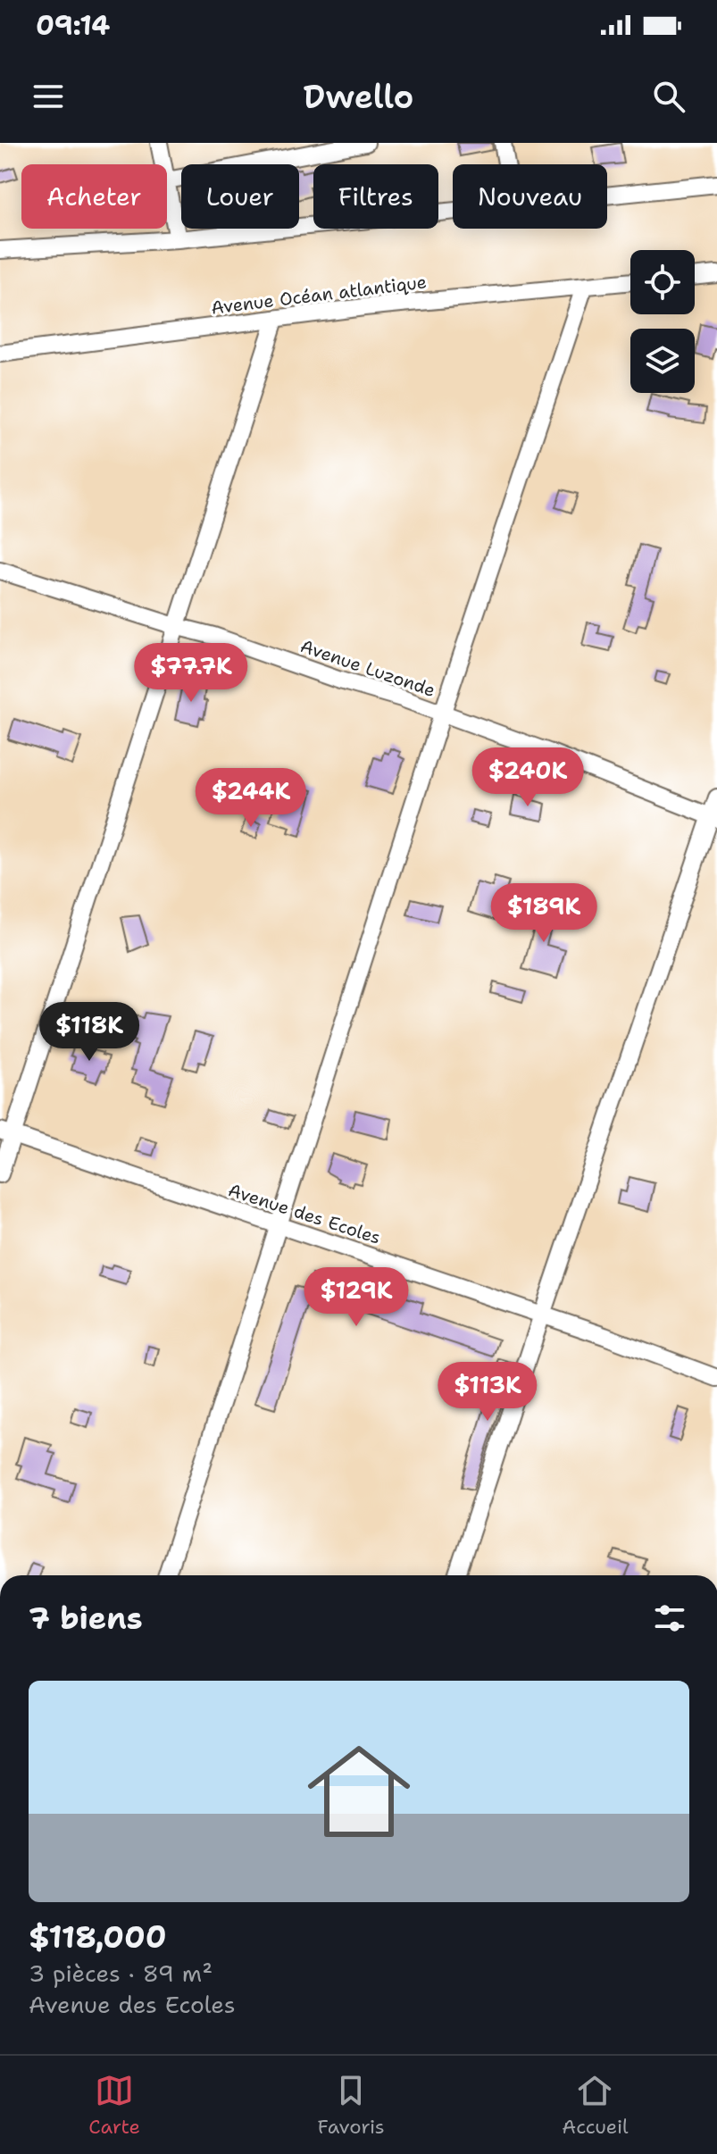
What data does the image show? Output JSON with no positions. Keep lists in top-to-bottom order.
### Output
{
  "streets": {
    "street": ["Avenue Océan atlantique", "Avenue Luzonde", "Avenue des Ecoles"]
  },
  "page": {
    "status": "09:14",
    "header": "Dwello",
    "chip": [
      "Acheter",
      "Louer",
      "Filtres",
      "Nouveau"
    ],
    "price": [
      "$77.7K",
      "$240K",
      "$244K",
      "$189K",
      "$118K",
      "$129K",
      "$113K"
    ],
    "heading": "7 biens",
    "list": [
      {
        "name": "$118,000",
        "note": "3 pièces · 89 m² · Avenue des Ecoles"
      }
    ],
    "tabs": ["Carte", "Favoris", "Accueil"]
  }
}
